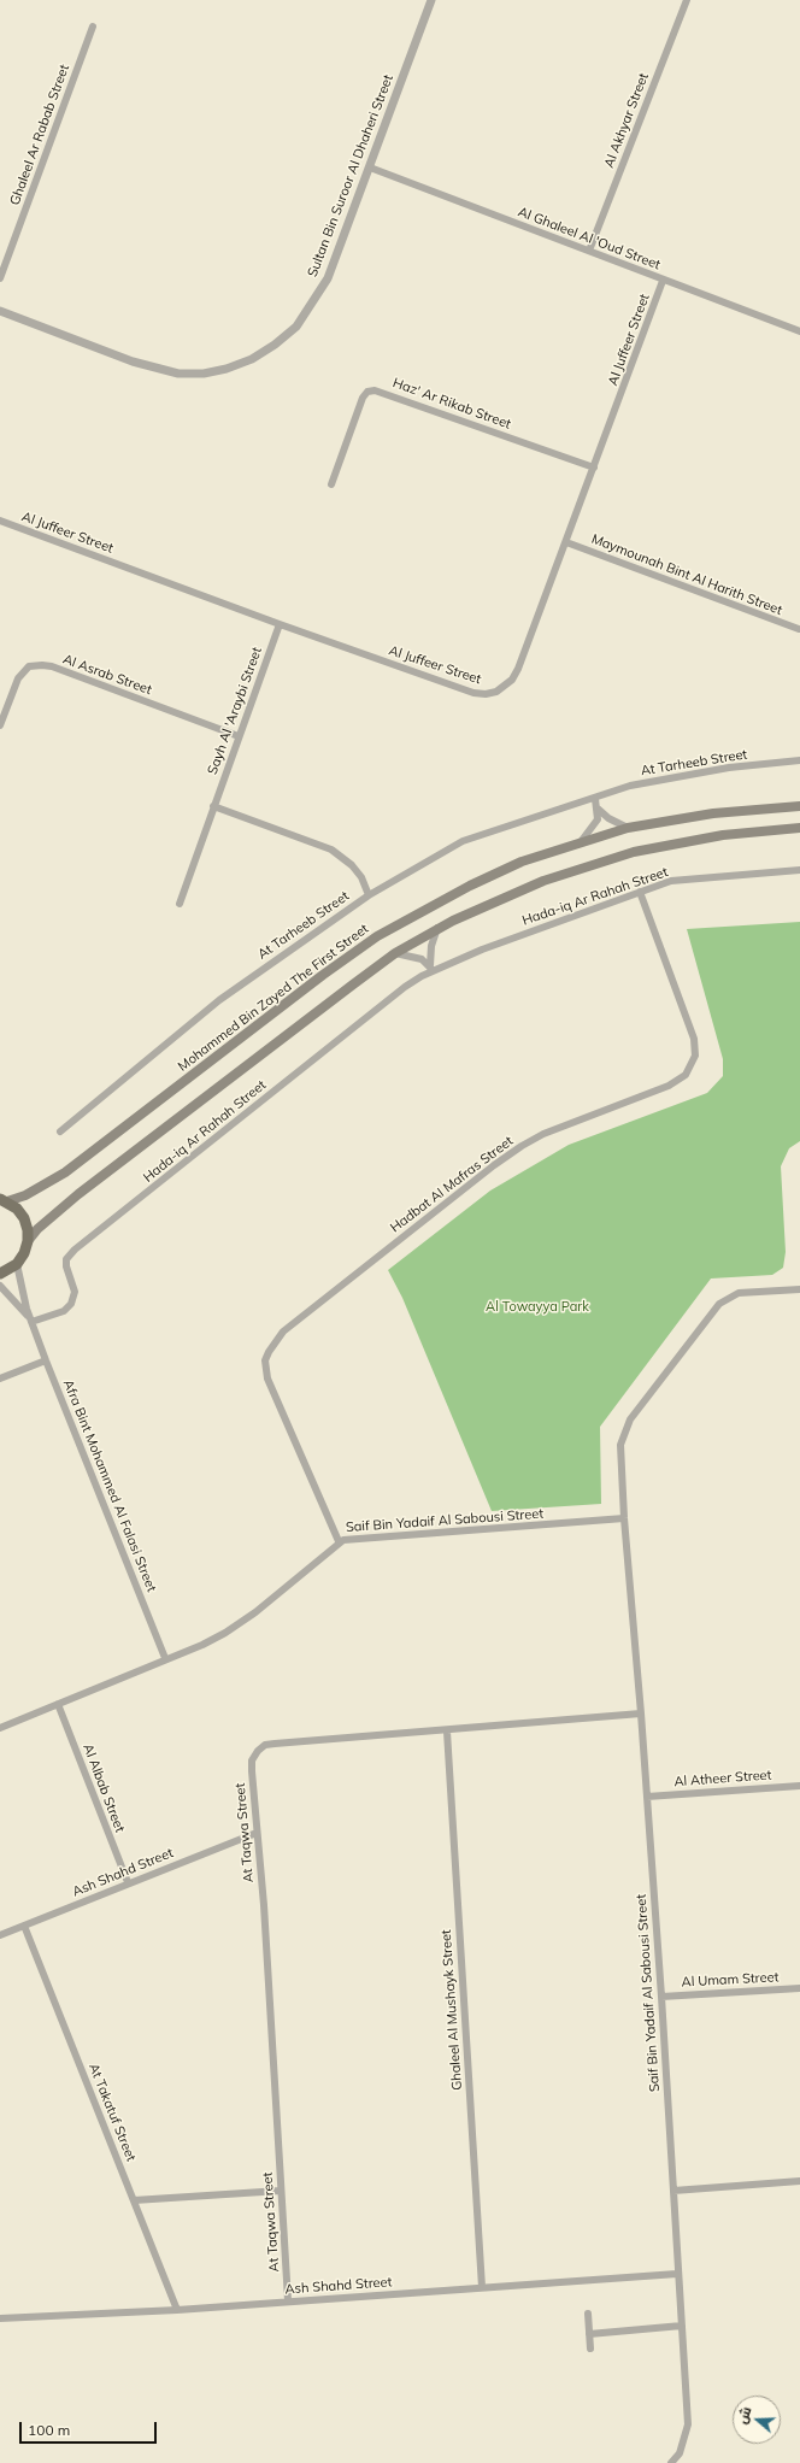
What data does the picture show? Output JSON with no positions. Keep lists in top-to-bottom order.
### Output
{
  "streets": {
    "main road": ["Mohammed Bin Zayed The First Street"],
    "street": [
      "Al Akhyar Street",
      "Ghaleel Ar Rabab Street",
      "Sultan Bin Suroor Al Dhaheri Street",
      "Al Ghaleel Al 'Oud Street",
      "Al Juffeer Street",
      "Haz' Ar Rikab Street",
      "Maymounah Bint Al Harith Street",
      "Al Asrab Street",
      "Sayh Al 'Araybi Street",
      "At Tarheeb Street",
      "Hada-iq Ar Rahah Street",
      "Hadbat Al Mafras Street",
      "Afra Bint Mohammed Al Falasi Street",
      "Saif Bin Yadaif Al Sabousi Street",
      "Al Atheer Street",
      "Al Albab Street",
      "At Taqwa Street",
      "Ash Shahd Street",
      "Al Umam Street",
      "Ghaleel Al Mushayk Street",
      "At Takatuf Street"
    ]
  },
  "crossings": [
    ["Al Akhyar Street", "Al Ghaleel Al 'Oud Street"],
    ["Sultan Bin Suroor Al Dhaheri Street", "Al Ghaleel Al 'Oud Street"],
    ["Al Ghaleel Al 'Oud Street", "Al Juffeer Street"],
    ["Al Juffeer Street", "Haz' Ar Rikab Street"],
    ["Al Juffeer Street", "Maymounah Bint Al Harith Street"],
    ["Al Juffeer Street", "Sayh Al 'Araybi Street"],
    ["Al Asrab Street", "Sayh Al 'Araybi Street"],
    ["Hada-iq Ar Rahah Street", "Hadbat Al Mafras Street"],
    ["Hada-iq Ar Rahah Street", "Afra Bint Mohammed Al Falasi Street"],
    ["Hadbat Al Mafras Street", "Saif Bin Yadaif Al Sabousi Street"],
    ["Afra Bint Mohammed Al Falasi Street", "Saif Bin Yadaif Al Sabousi Street"],
    ["Saif Bin Yadaif Al Sabousi Street", "Al Atheer Street"],
    ["Saif Bin Yadaif Al Sabousi Street", "Al Albab Street"],
    ["Saif Bin Yadaif Al Sabousi Street", "At Taqwa Street"],
    ["Saif Bin Yadaif Al Sabousi Street", "Ash Shahd Street"],
    ["Saif Bin Yadaif Al Sabousi Street", "Al Umam Street"],
    ["Al Albab Street", "Ash Shahd Street"],
    ["At Taqwa Street", "Ash Shahd Street"],
    ["At Taqwa Street", "Ghaleel Al Mushayk Street"],
    ["Ash Shahd Street", "Ghaleel Al Mushayk Street"],
    ["Ash Shahd Street", "At Takatuf Street"]
  ],
  "parks": ["Al Towayya Park"],
  "scale_bar": "100 m",
  "north": "left"
}
